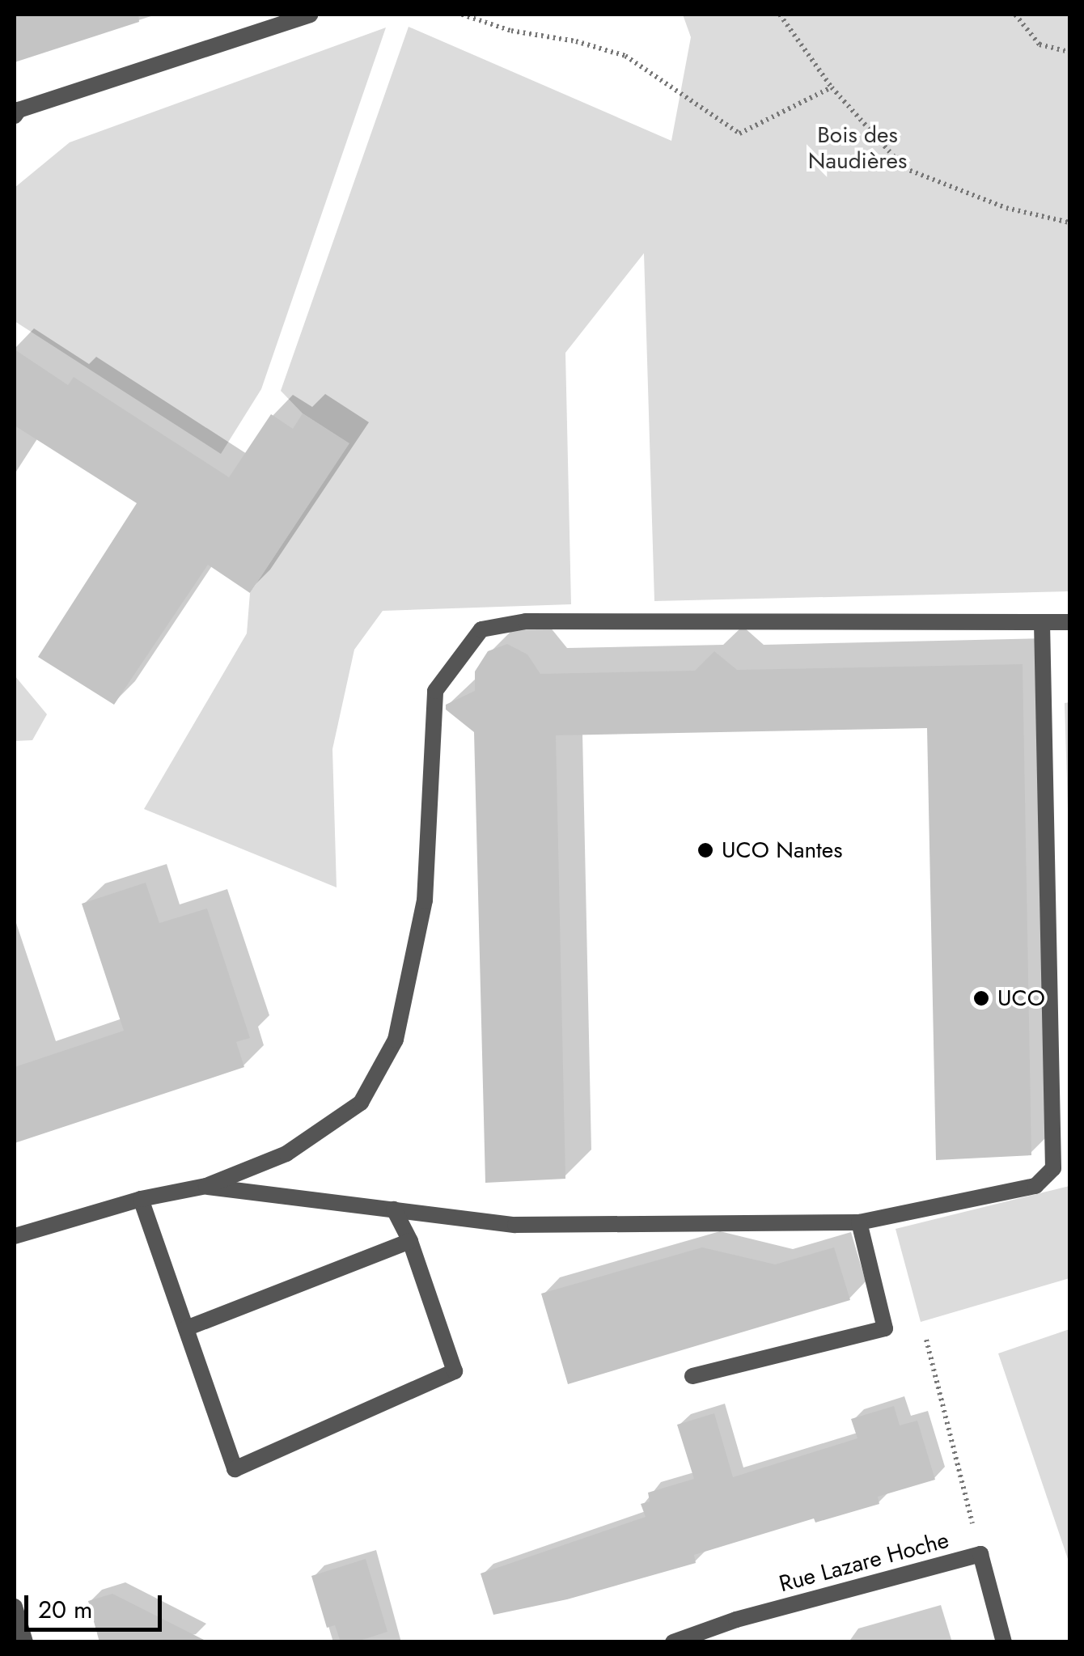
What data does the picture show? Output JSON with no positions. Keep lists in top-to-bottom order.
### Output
{
  "streets": {
    "street": ["Rue Lazare Hoche"]
  },
  "parks": ["Bois des Naudières"],
  "places": ["UCO Nantes", "UCO"],
  "scale_bar": "20 m"
}
